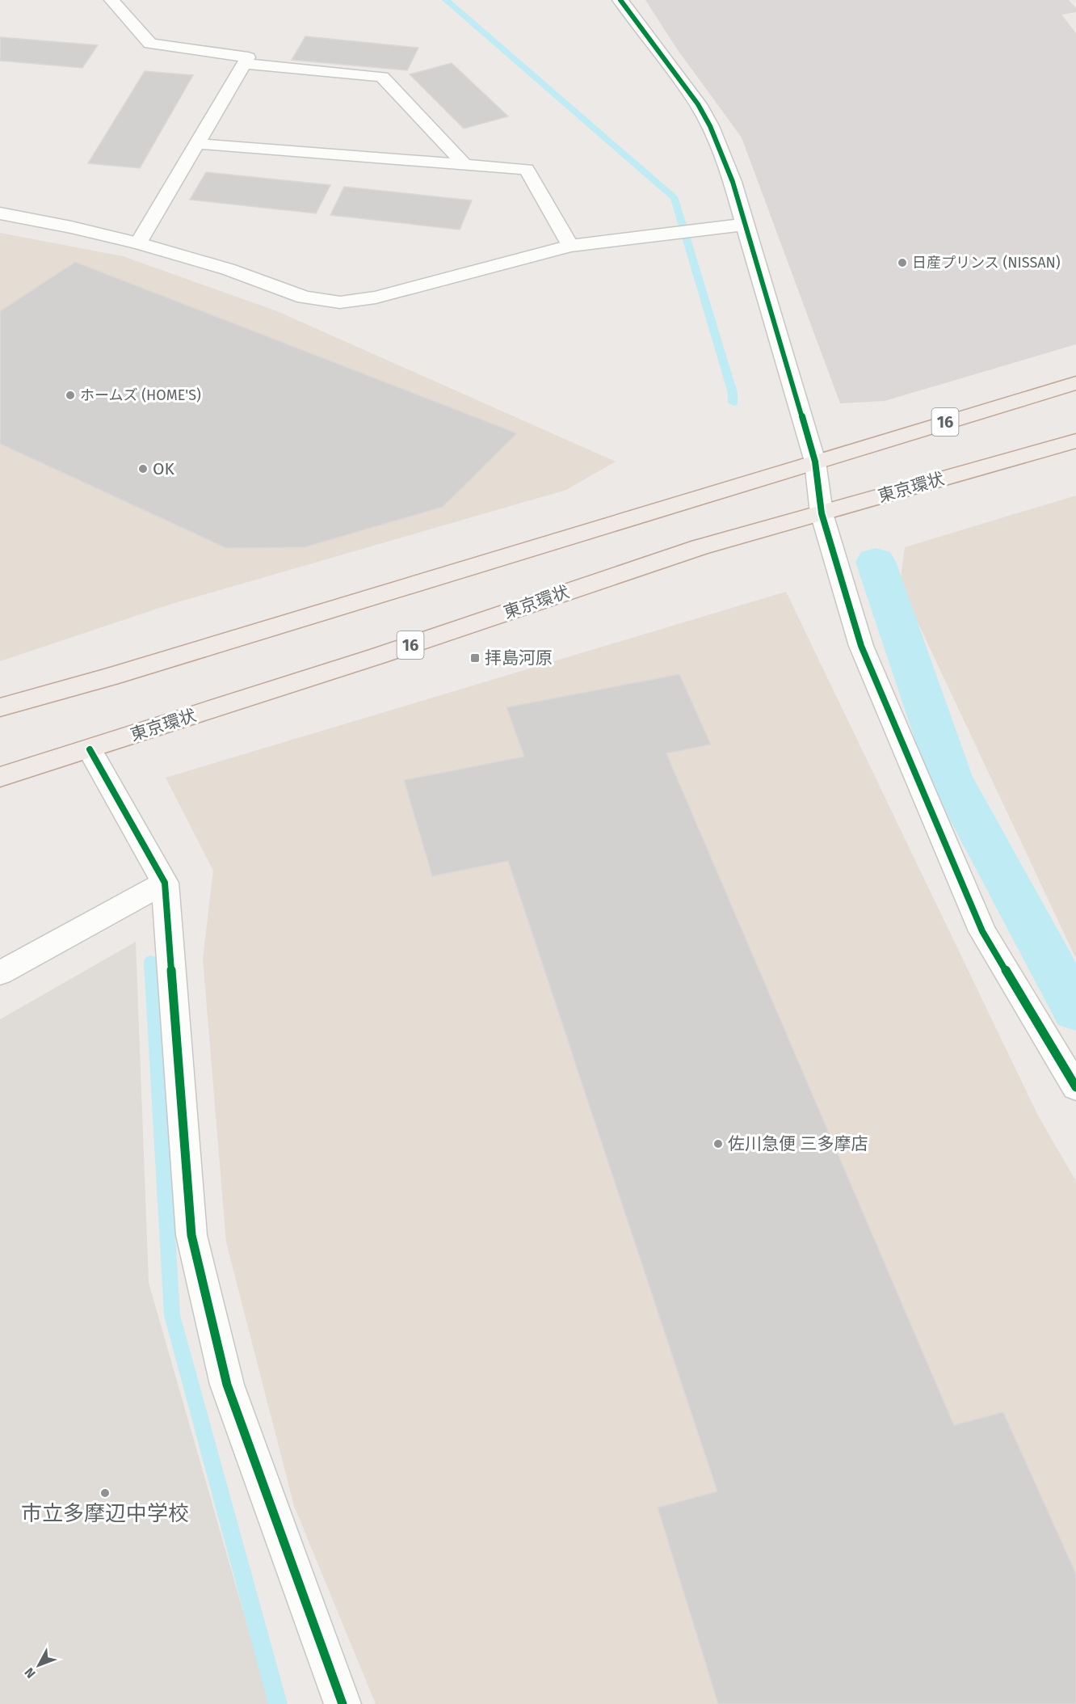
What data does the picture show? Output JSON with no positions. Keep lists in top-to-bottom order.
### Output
{
  "streets": {
    "highway": ["16", "東京環状"]
  },
  "places": {
    "other": [
      "日産プリンス (NISSAN)",
      "ホームズ (HOME'S)",
      "OK",
      "佐川急便 三多摩店",
      "市立多摩辺中学校"
    ],
    "transit": ["拝島河原"]
  },
  "north": "bottom left"
}
